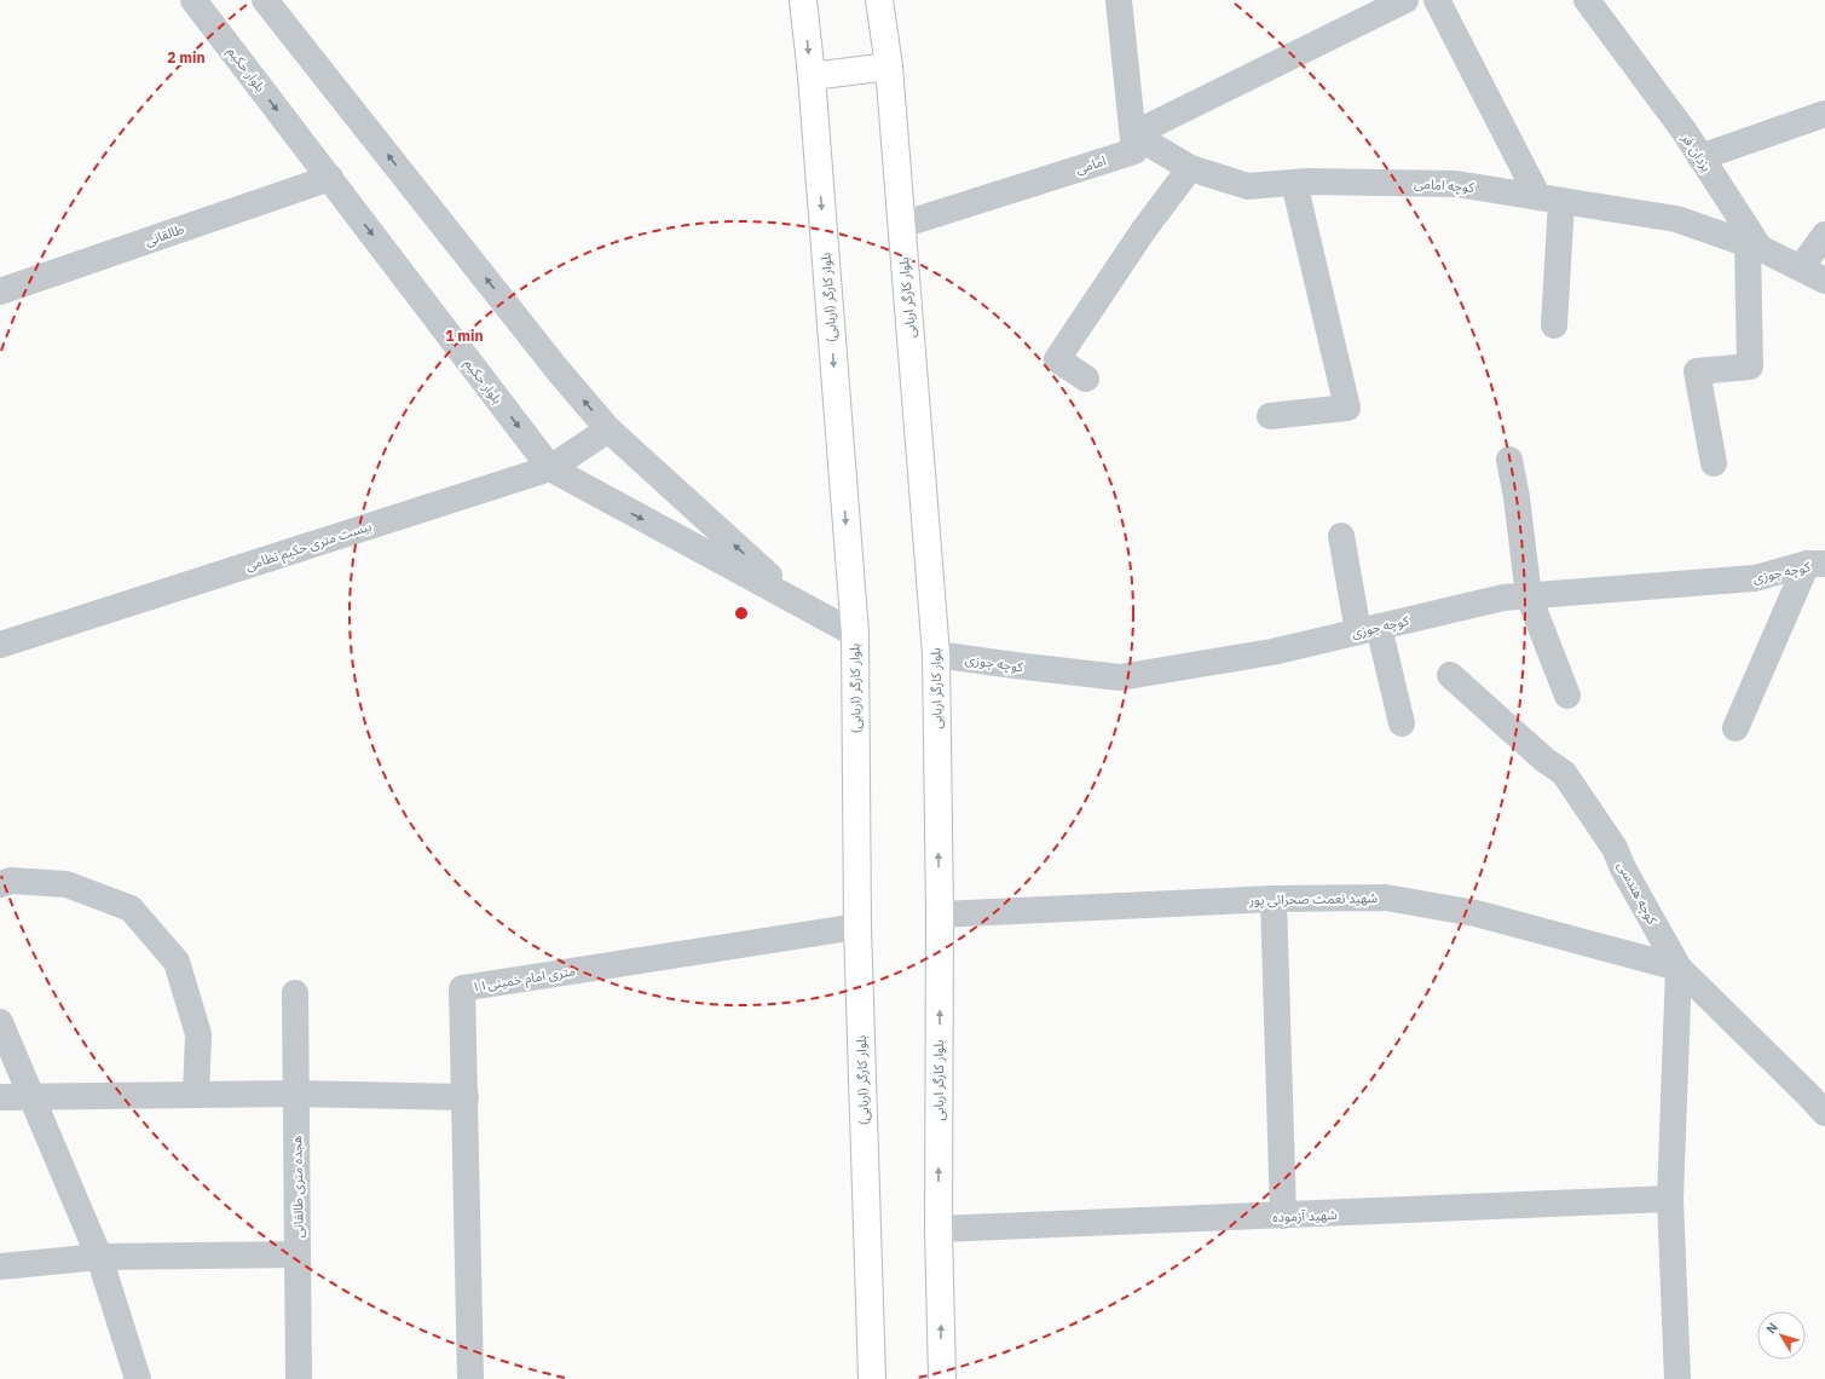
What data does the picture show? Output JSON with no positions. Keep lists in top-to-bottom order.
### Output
{
  "streets": {
    "main road": ["بلوار کارگر (اربابی)", "بلوار کارگر اربابی"],
    "street": [
      "بلوار حکیم",
      "یزدان فر",
      "امامی",
      "کوچه امامی",
      "طالقانی",
      "بیست متری حکیم نظامی",
      "کوچه جوزی",
      "کوچه هندسی",
      "شهید نعمت صحرائی پور",
      "۱۱متری امام خمینی",
      "هجده متری طالقانی",
      "شهید آزموده"
    ]
  },
  "crossings": [
    ["بلوار حکیم", "طالقانی"],
    ["بلوار حکیم", "بلوار کارگر (اربابی)"],
    ["بلوار حکیم", "بیست متری حکیم نظامی"],
    ["یزدان فر", "کوچه امامی"],
    ["امامی", "کوچه امامی"],
    ["امامی", "بلوار کارگر اربابی"],
    ["بلوار کارگر (اربابی)", "۱۱متری امام خمینی"],
    ["بلوار کارگر اربابی", "کوچه جوزی"],
    ["بلوار کارگر اربابی", "شهید نعمت صحرائی پور"],
    ["بلوار کارگر اربابی", "شهید آزموده"],
    ["کوچه هندسی", "شهید نعمت صحرائی پور"]
  ],
  "one_way": ["بلوار کارگر (اربابی)", "بلوار کارگر اربابی"],
  "north": "top left",
  "rings": ["2 min", "1 min"]
}
